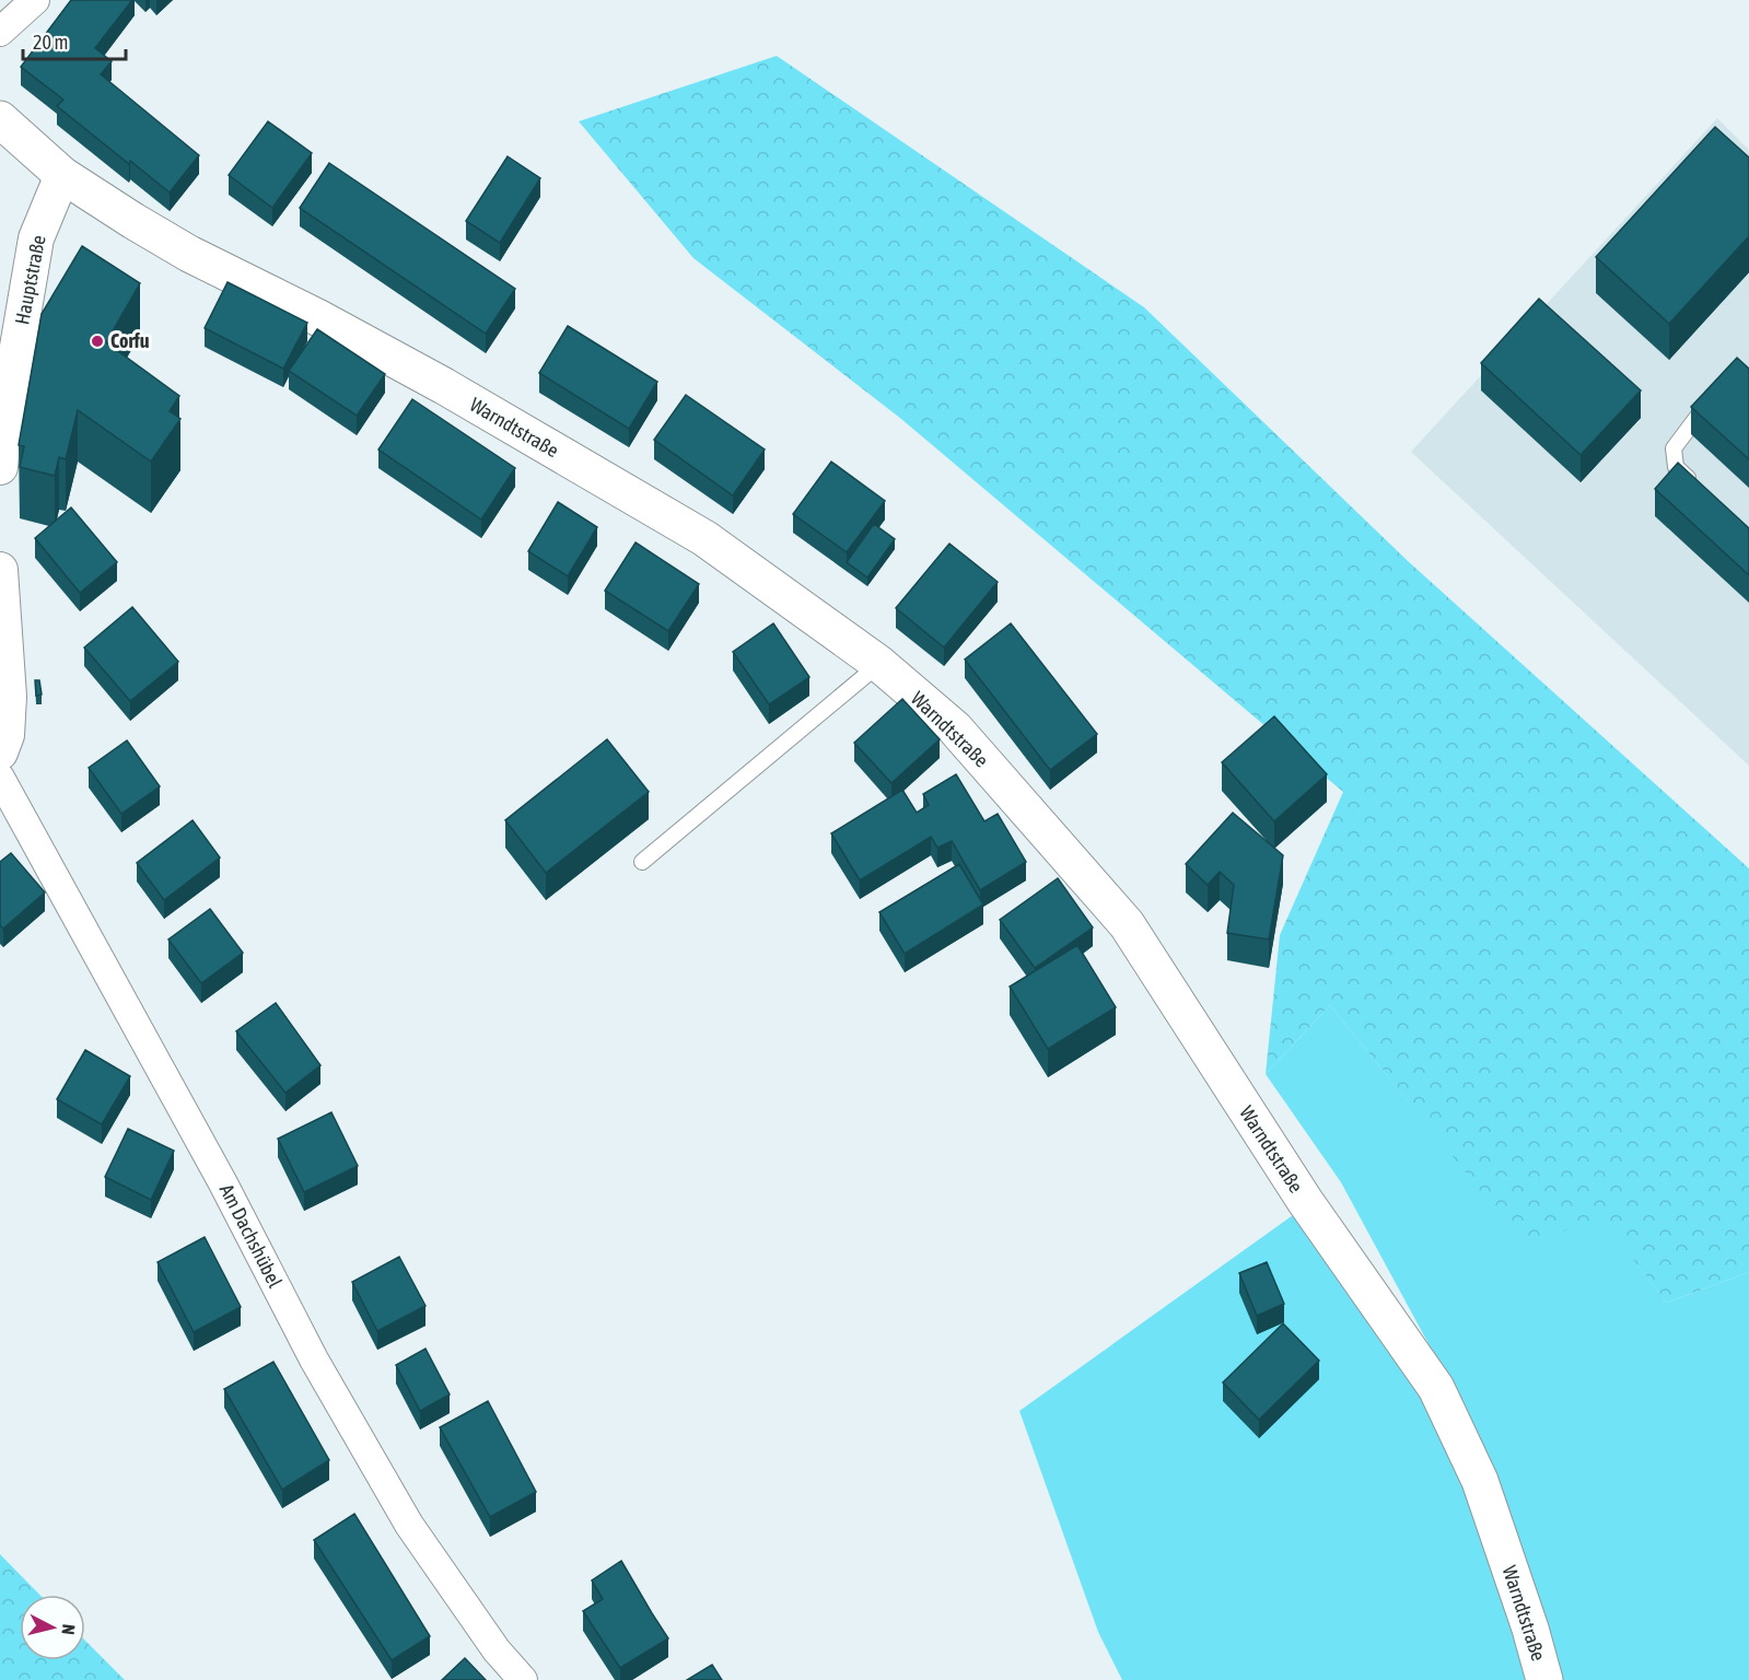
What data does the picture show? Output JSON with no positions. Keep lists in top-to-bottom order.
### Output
{
  "streets": {
    "main road": ["Warndtstraße"],
    "street": ["Hauptstraße", "Am Dachshübel"]
  },
  "crossings": [
    ["Hauptstraße", "Warndtstraße"]
  ],
  "places": ["Corfu"],
  "scale_bar": "20 m",
  "north": "right"
}
